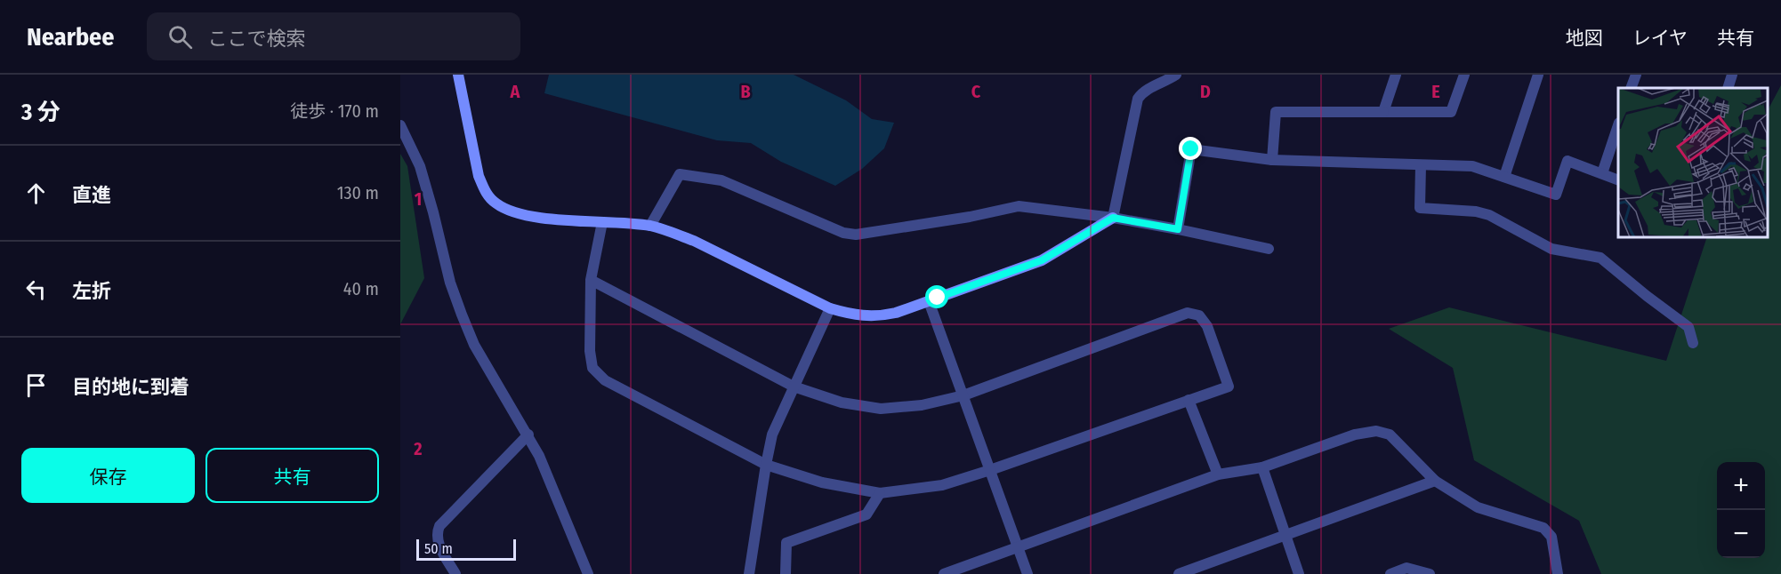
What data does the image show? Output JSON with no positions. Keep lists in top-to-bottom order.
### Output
{
  "scale_bar": "50 m",
  "page": {
    "header": "Nearbee",
    "search": "ここで検索",
    "nav": ["地図", "レイヤ", "共有"],
    "heading": ["3 分", "徒歩 · 170 m"],
    "list": [
      ["直進", "130 m"],
      ["左折", "40 m"],
      "目的地に到着"
    ],
    "buttons": ["保存", "共有"],
    "map_buttons": ["+", "−"],
    "scale": "50 m"
  },
  "grid": {
    "columns": [
      "A",
      "B",
      "C",
      "D",
      "E"
    ],
    "rows": ["1", "2"]
  }
}
